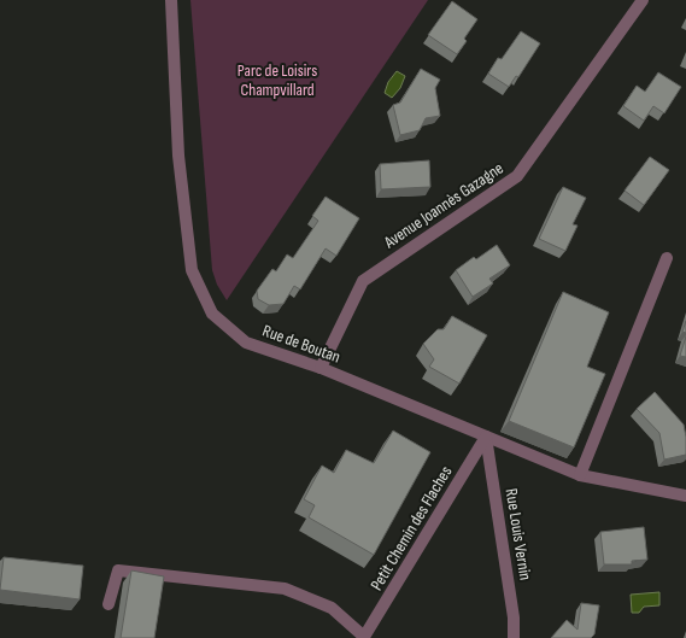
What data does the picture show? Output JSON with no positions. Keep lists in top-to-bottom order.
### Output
{
  "streets": {
    "street": [
      "Avenue Joannès Gazagne",
      "Rue de Boutan",
      "Petit Chemin des Flaches",
      "Rue Louis Vernin"
    ]
  },
  "crossings": [
    ["Avenue Joannès Gazagne", "Rue de Boutan"],
    ["Rue de Boutan", "Petit Chemin des Flaches"],
    ["Rue de Boutan", "Rue Louis Vernin"],
    ["Petit Chemin des Flaches", "Rue Louis Vernin"]
  ],
  "parks": ["Parc de Loisirs Champvillard"]
}
